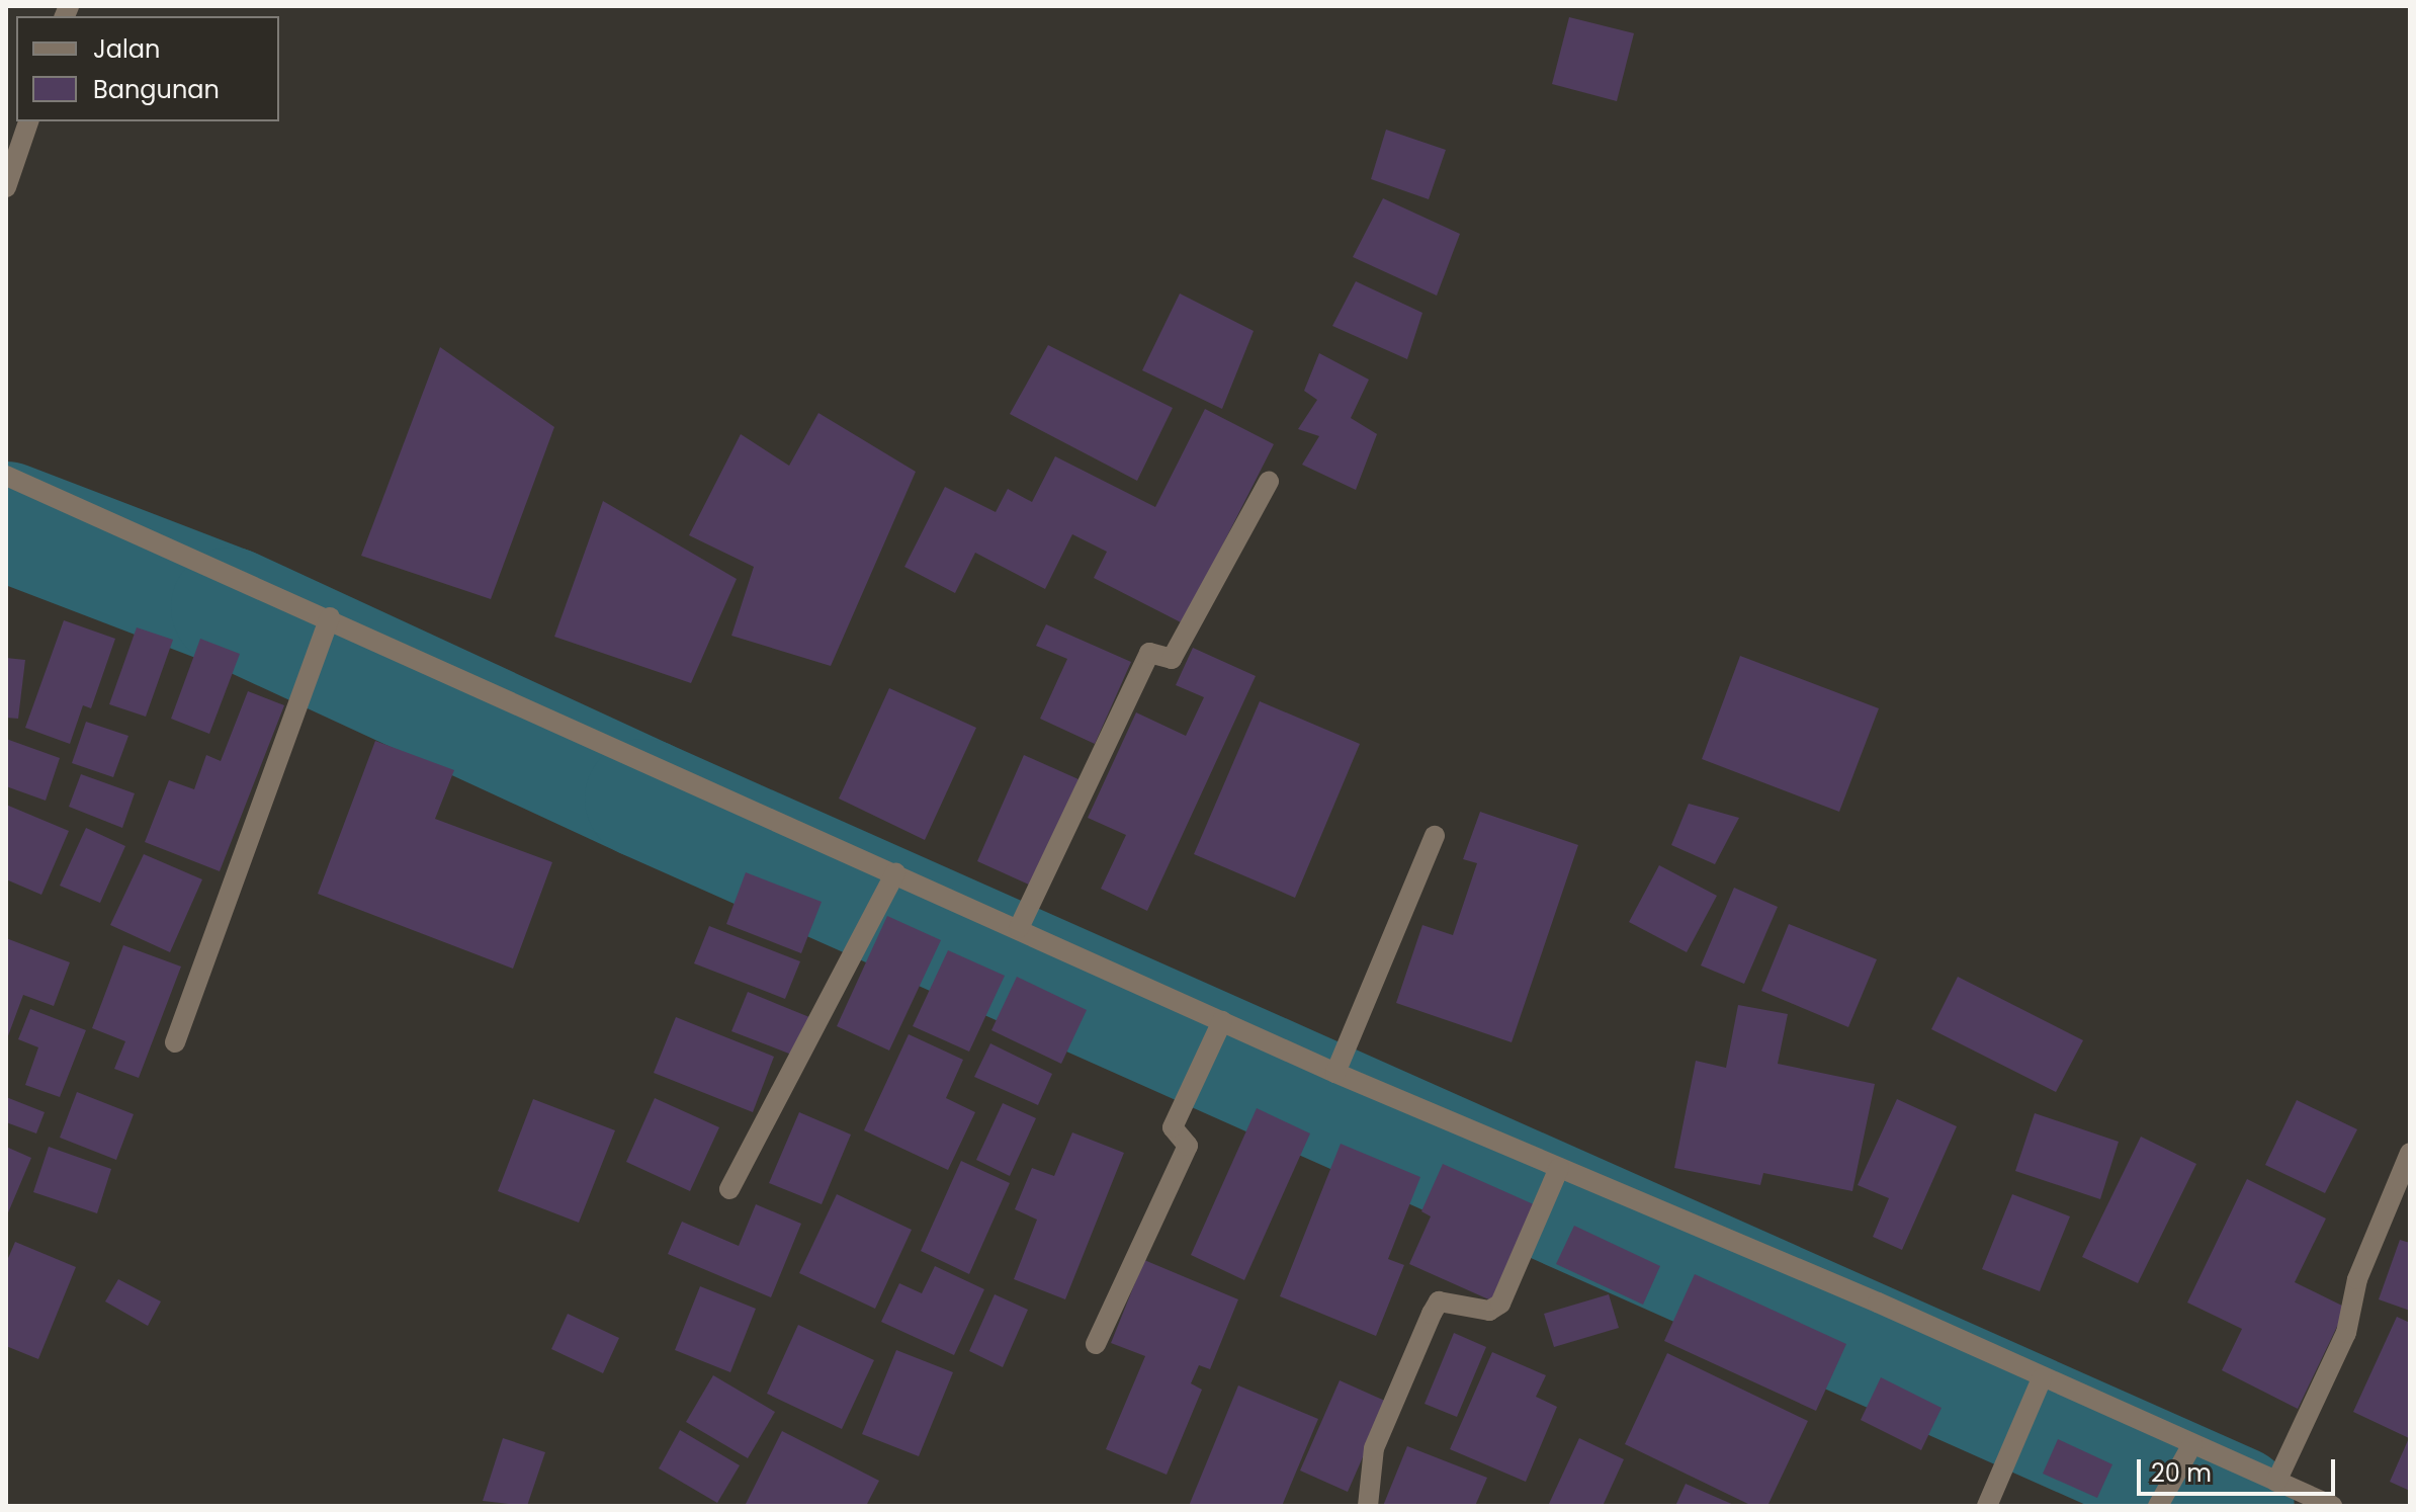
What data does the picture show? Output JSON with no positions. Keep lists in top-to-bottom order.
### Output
{
  "legend": ["Jalan", "Bangunan"],
  "scale_bar": "20 m"
}
